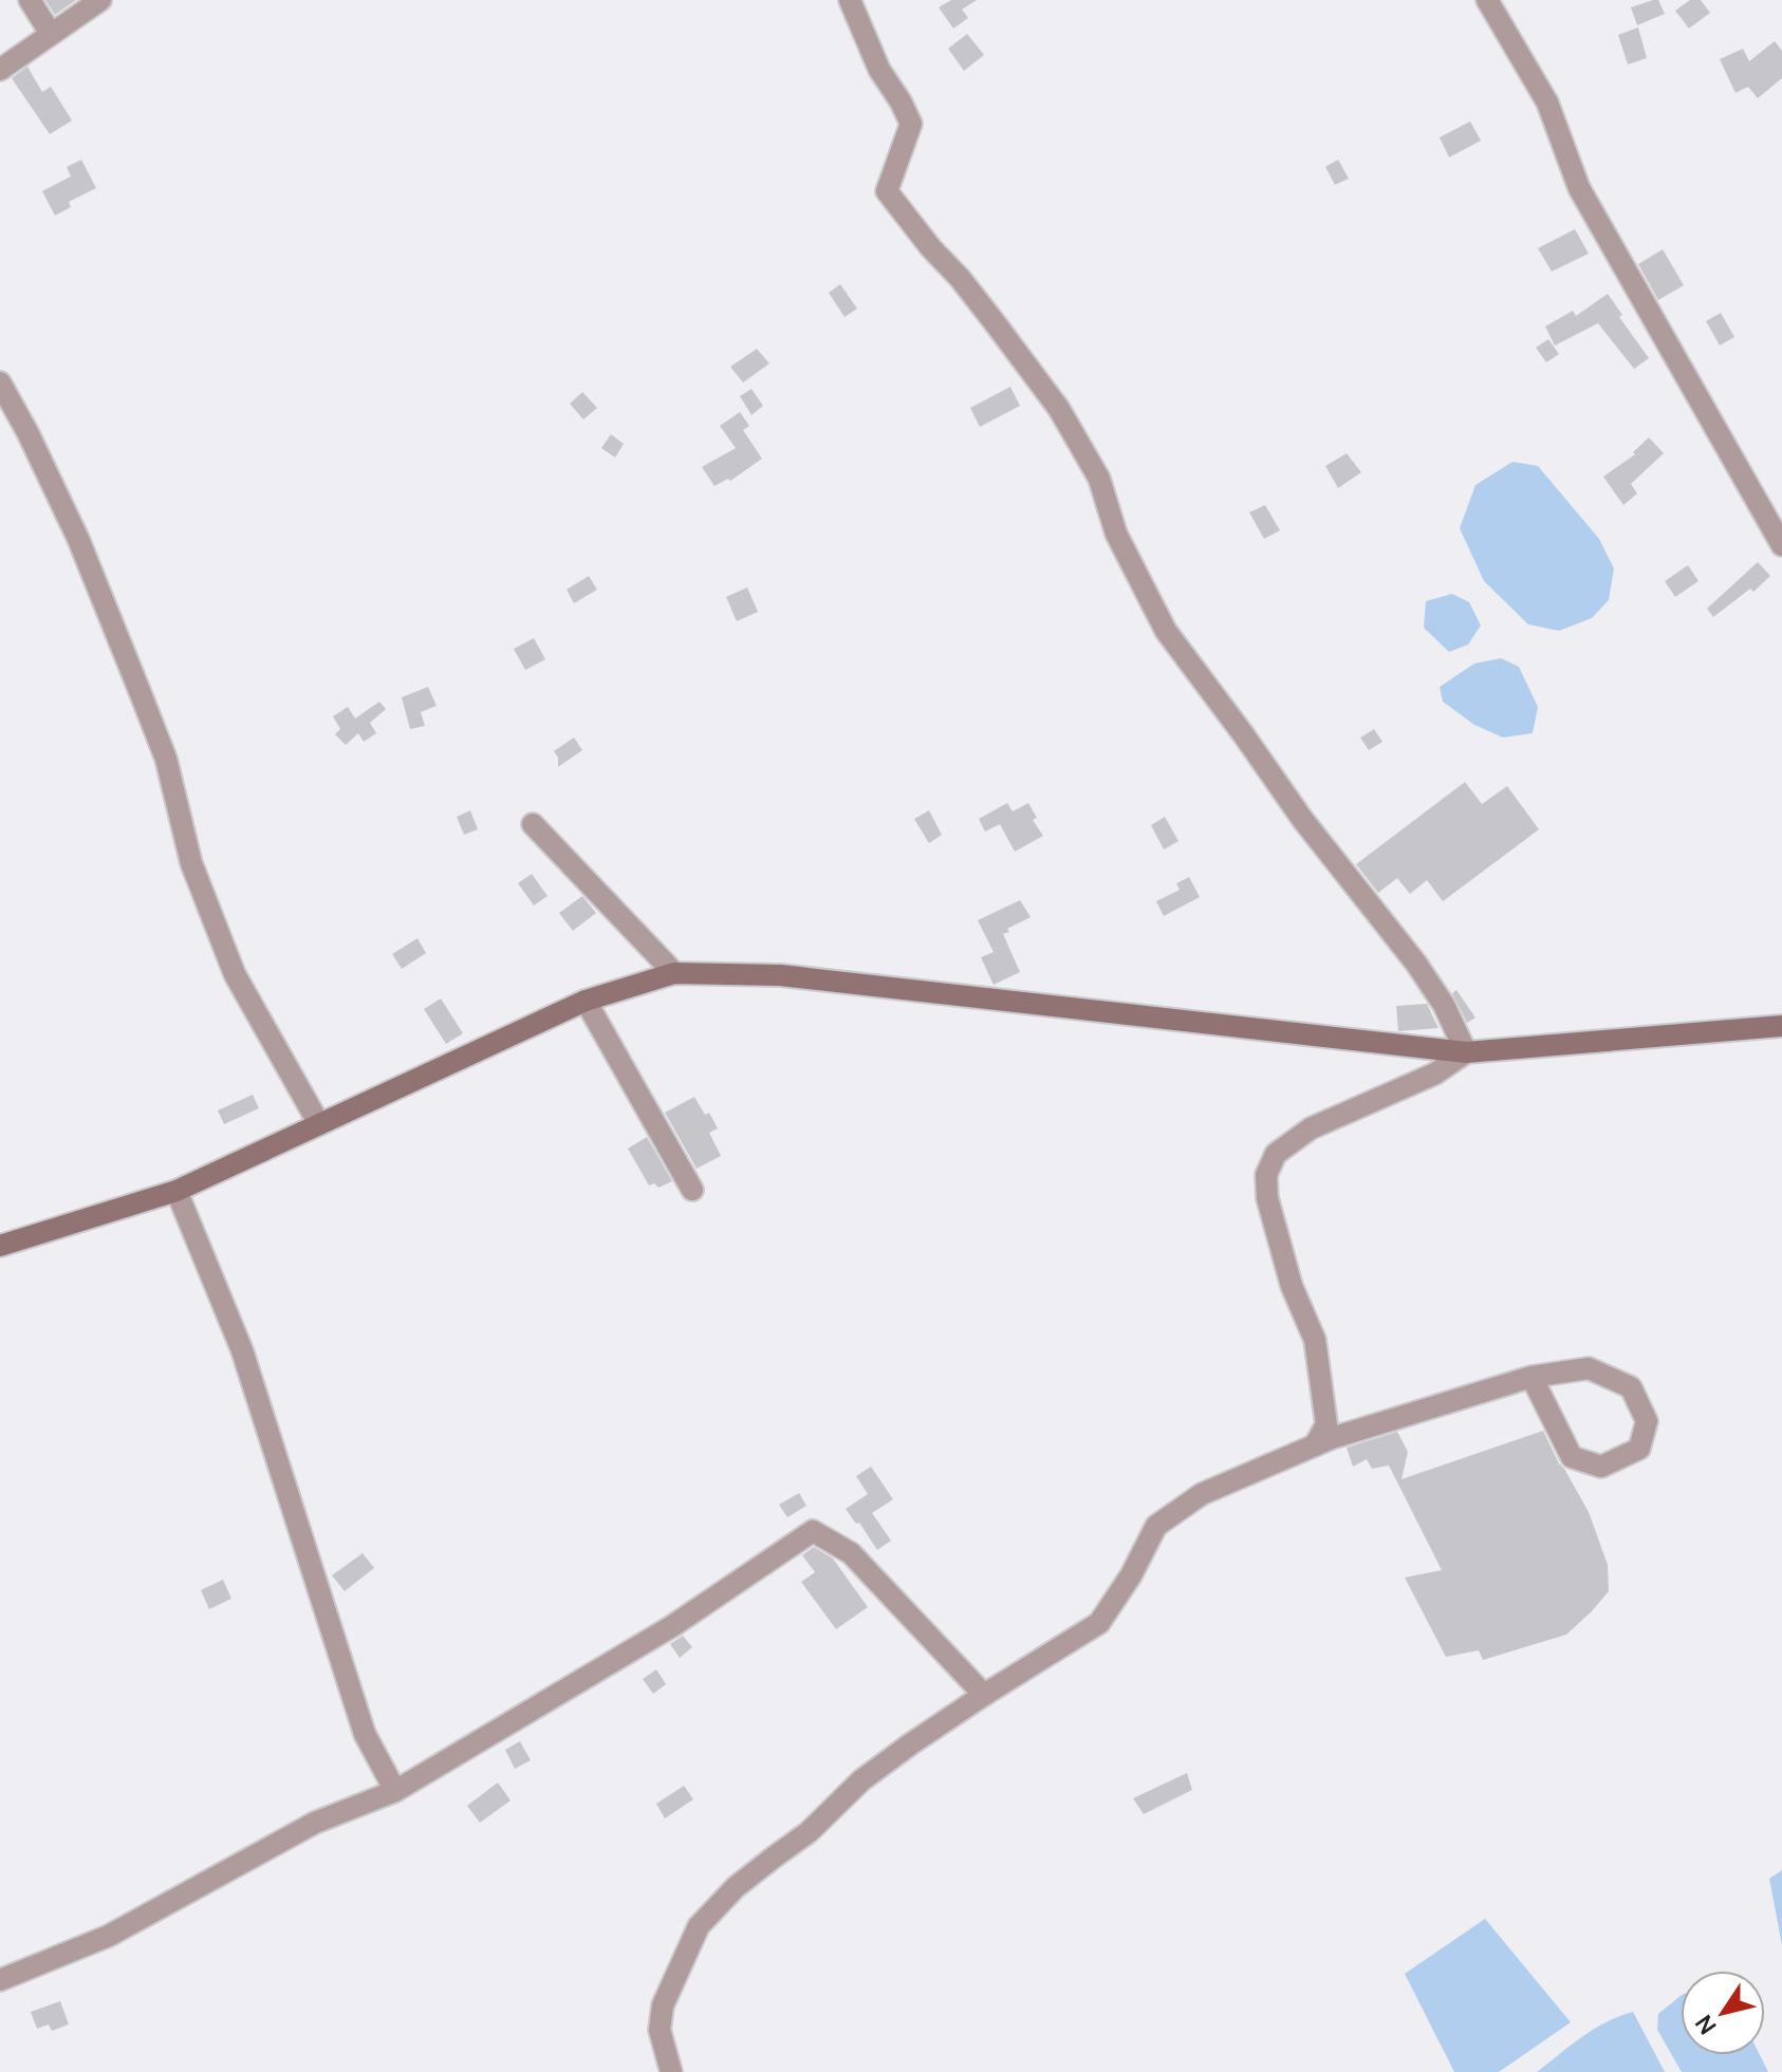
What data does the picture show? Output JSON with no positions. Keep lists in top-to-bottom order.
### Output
{
  "north": "bottom left"
}
